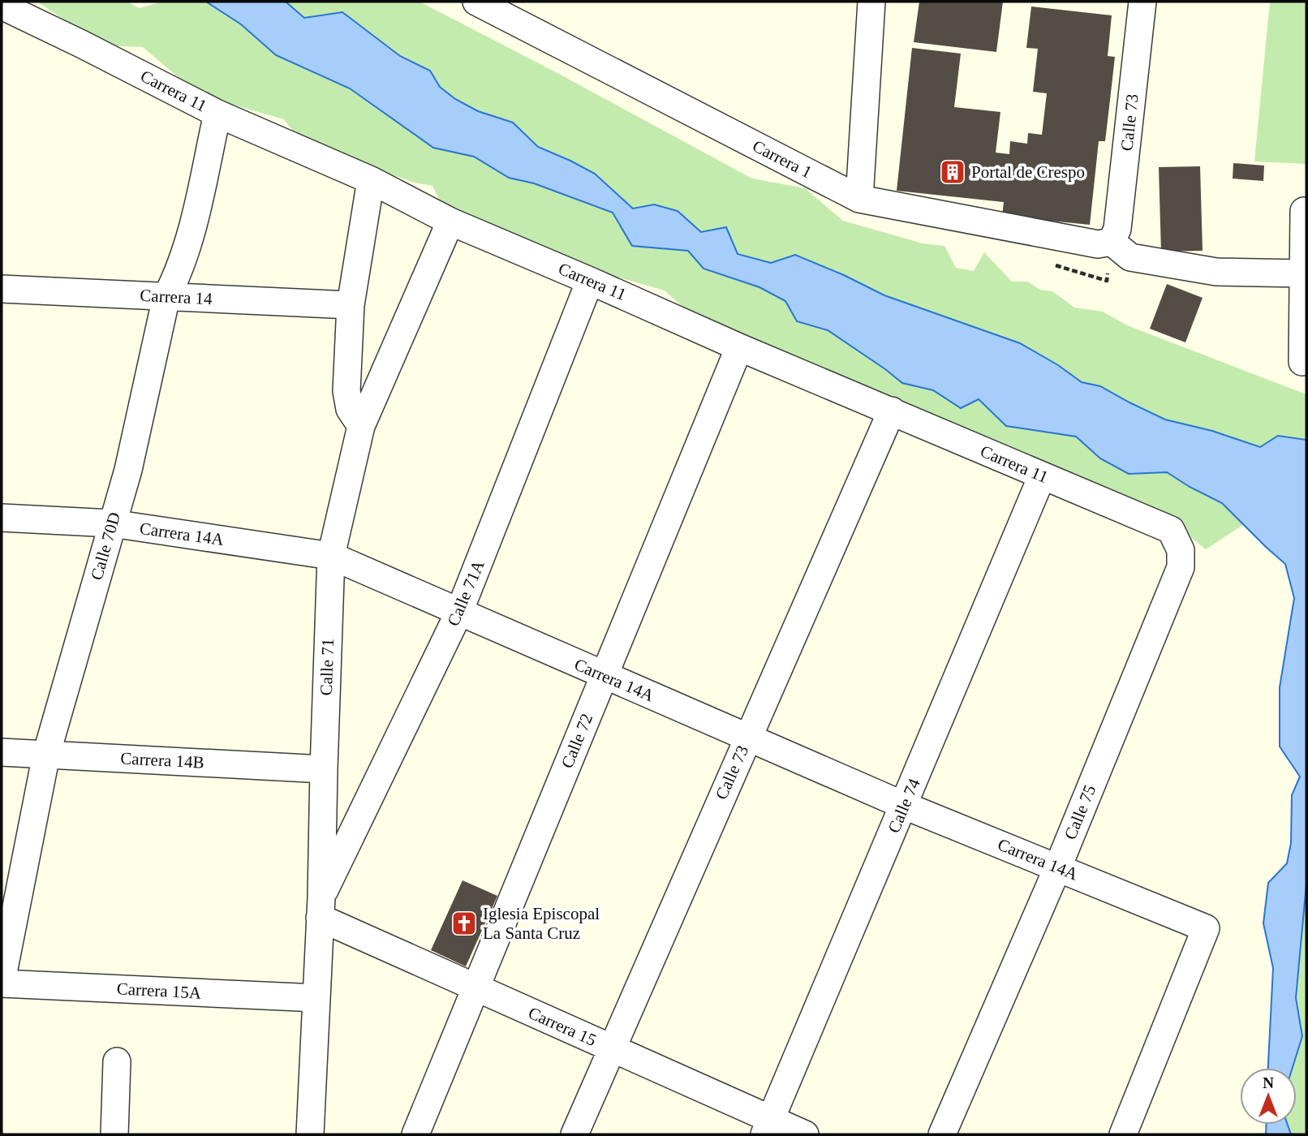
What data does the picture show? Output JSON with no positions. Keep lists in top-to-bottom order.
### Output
{
  "streets": {
    "street": [
      "Carrera 11",
      "Calle 73",
      "Carrera 1",
      "Carrera 14",
      "Carrera 14A",
      "Calle 70D",
      "Calle 71A",
      "Calle 71",
      "Calle 72",
      "Carrera 14B",
      "Calle 74",
      "Calle 75",
      "Carrera 15A",
      "Carrera 15"
    ]
  },
  "crossings": [
    ["Carrera 11", "Calle 73"],
    ["Carrera 11", "Calle 70D"],
    ["Carrera 11", "Calle 71A"],
    ["Carrera 11", "Calle 71"],
    ["Carrera 11", "Calle 72"],
    ["Carrera 11", "Calle 74"],
    ["Carrera 11", "Calle 75"],
    ["Calle 73", "Carrera 1"],
    ["Calle 73", "Carrera 14A"],
    ["Calle 73", "Carrera 15"],
    ["Carrera 14", "Calle 70D"],
    ["Carrera 14A", "Calle 70D"],
    ["Carrera 14A", "Calle 71A"],
    ["Carrera 14A", "Calle 71"],
    ["Carrera 14A", "Calle 72"],
    ["Carrera 14A", "Calle 74"],
    ["Carrera 14A", "Calle 75"],
    ["Calle 70D", "Carrera 14B"],
    ["Calle 70D", "Carrera 15A"],
    ["Calle 71A", "Calle 71"],
    ["Calle 71A", "Carrera 15"],
    ["Calle 71", "Carrera 14B"],
    ["Calle 71", "Carrera 15A"],
    ["Calle 71", "Carrera 15"],
    ["Calle 72", "Carrera 15"],
    ["Calle 74", "Carrera 15"]
  ],
  "places": {
    "building": ["Portal de Crespo"],
    "church": ["Iglesia Episcopal La Santa Cruz"]
  },
  "north": "top"
}
